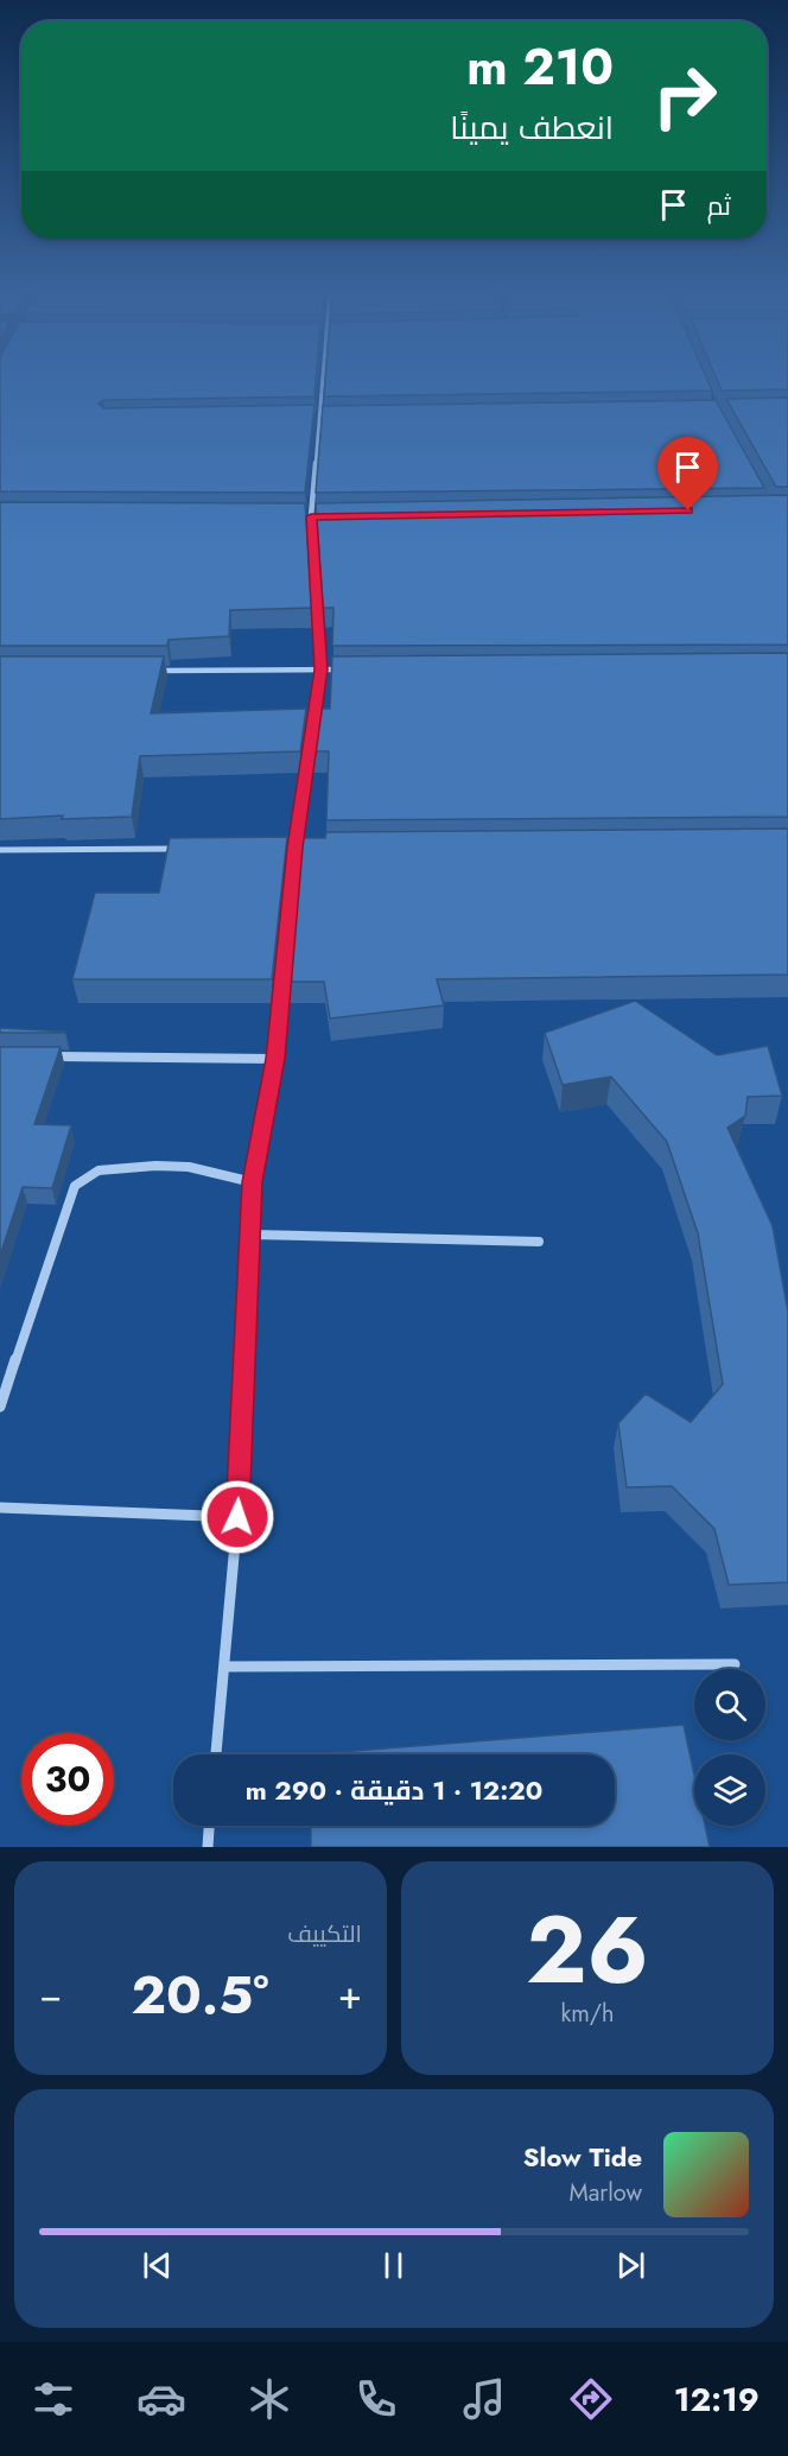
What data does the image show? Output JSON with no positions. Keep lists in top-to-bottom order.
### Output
{
  "page": {
    "turn": ["210 m", "انعطف يمينًا"],
    "then": "ثم",
    "limit": "30",
    "trip": "12:20 · 1 دقيقة · 290 m",
    "tile": [
      ["26", "km/h"],
      "التكييف"
    ],
    "heat": ["−", "20.5°", "+"],
    "song": ["Slow Tide", "Marlow"],
    "tabs": "12:19"
  }
}
